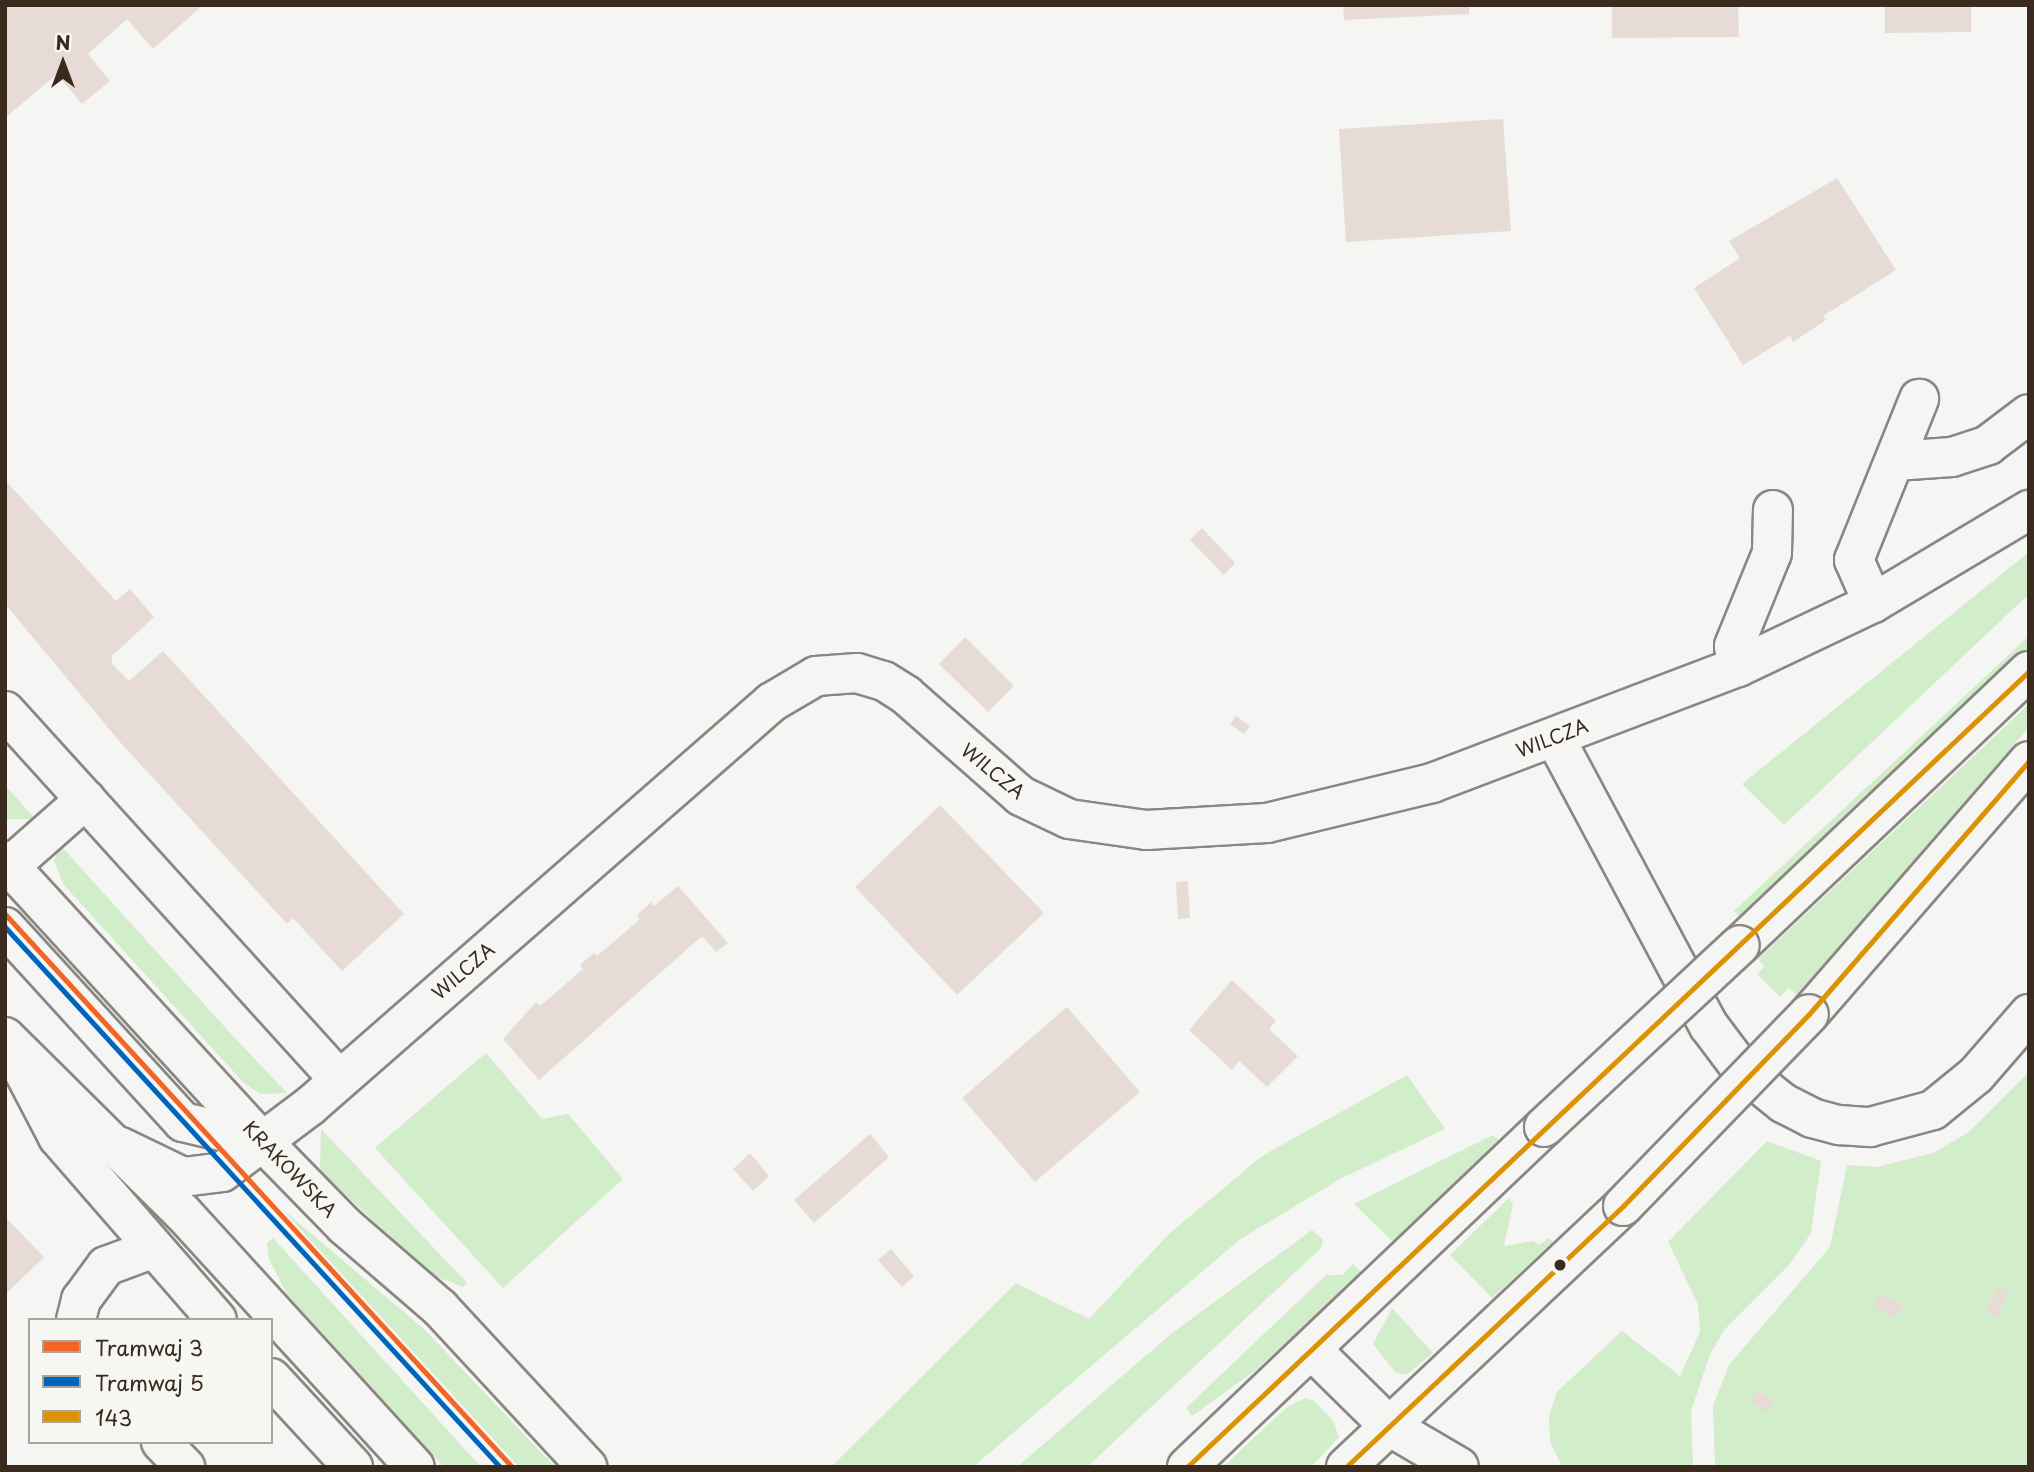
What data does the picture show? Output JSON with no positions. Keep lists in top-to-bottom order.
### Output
{
  "streets": {
    "main road": ["WILCZA", "KRAKOWSKA"]
  },
  "crossings": [
    ["WILCZA", "KRAKOWSKA"]
  ],
  "lines": ["transit line 143", "tram line 3", "tram line 5"],
  "legend": ["Tramwaj 3", "Tramwaj 5", "143"],
  "north": "top"
}
